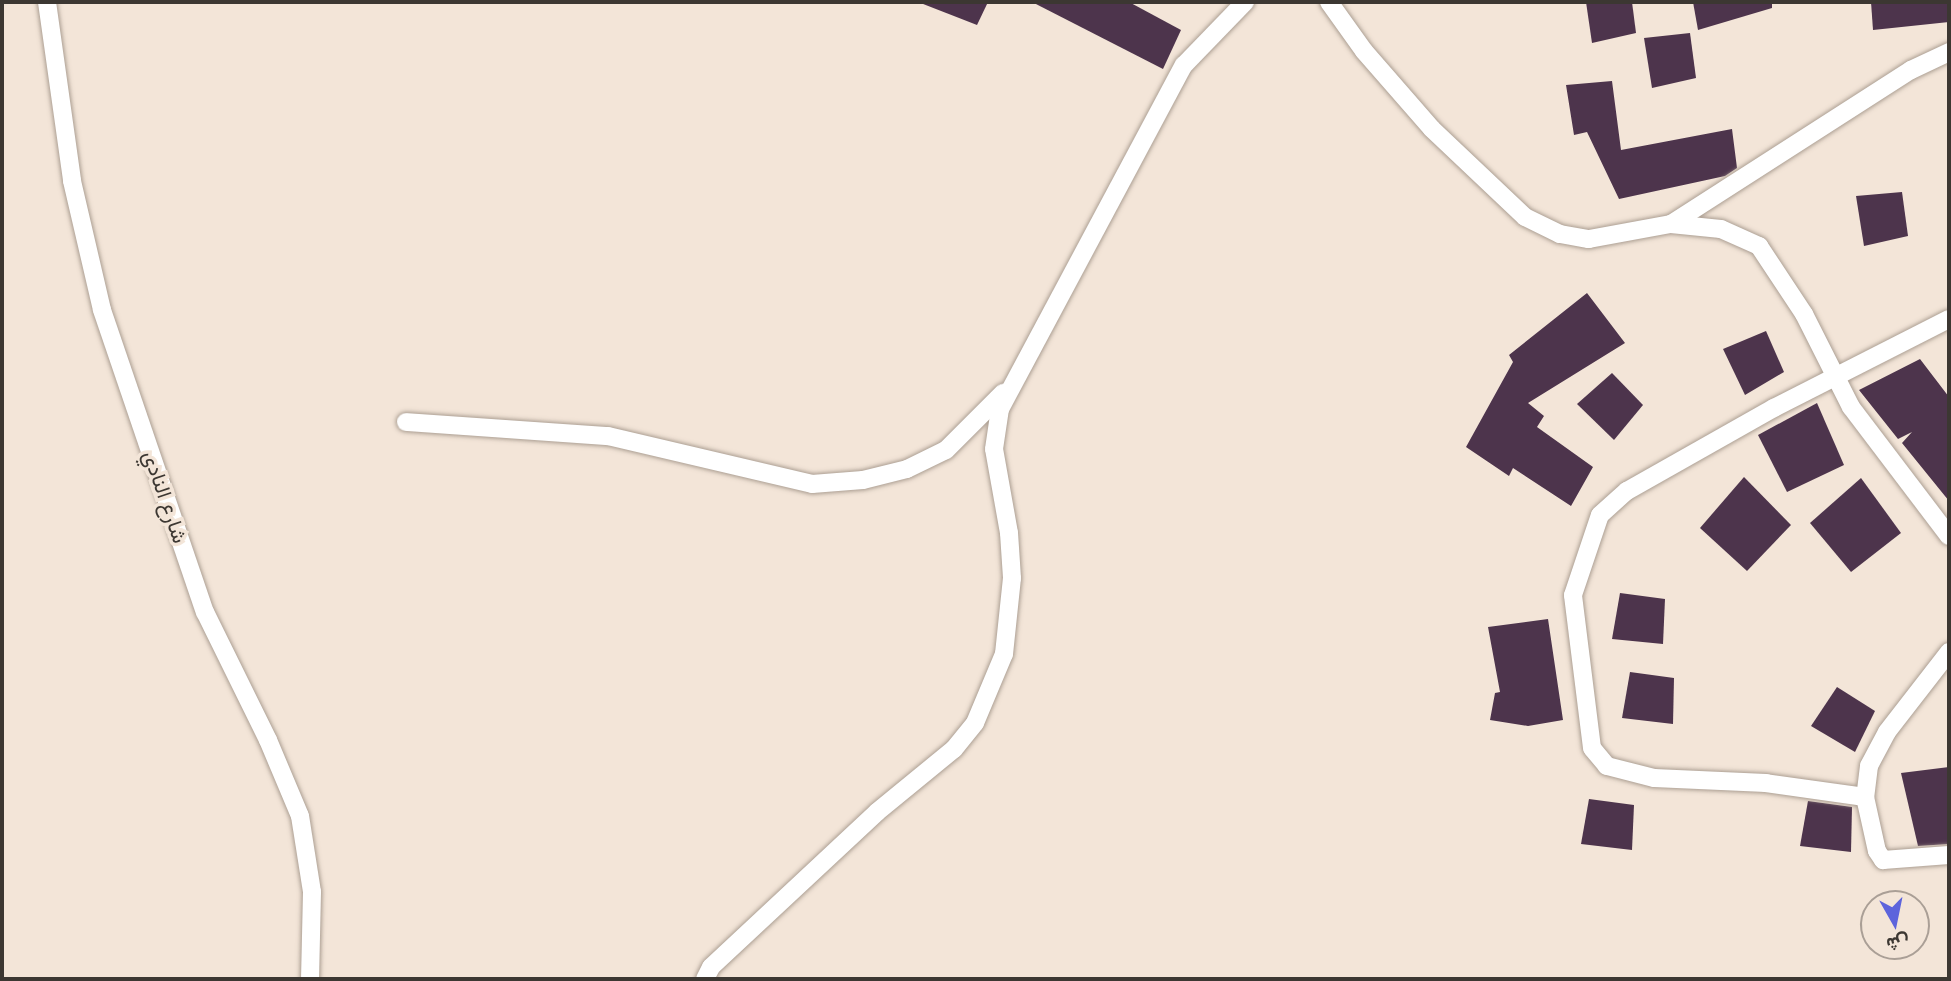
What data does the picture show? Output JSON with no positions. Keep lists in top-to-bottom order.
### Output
{
  "streets": {
    "street": ["شارع النادي"]
  },
  "north": "bottom"
}
